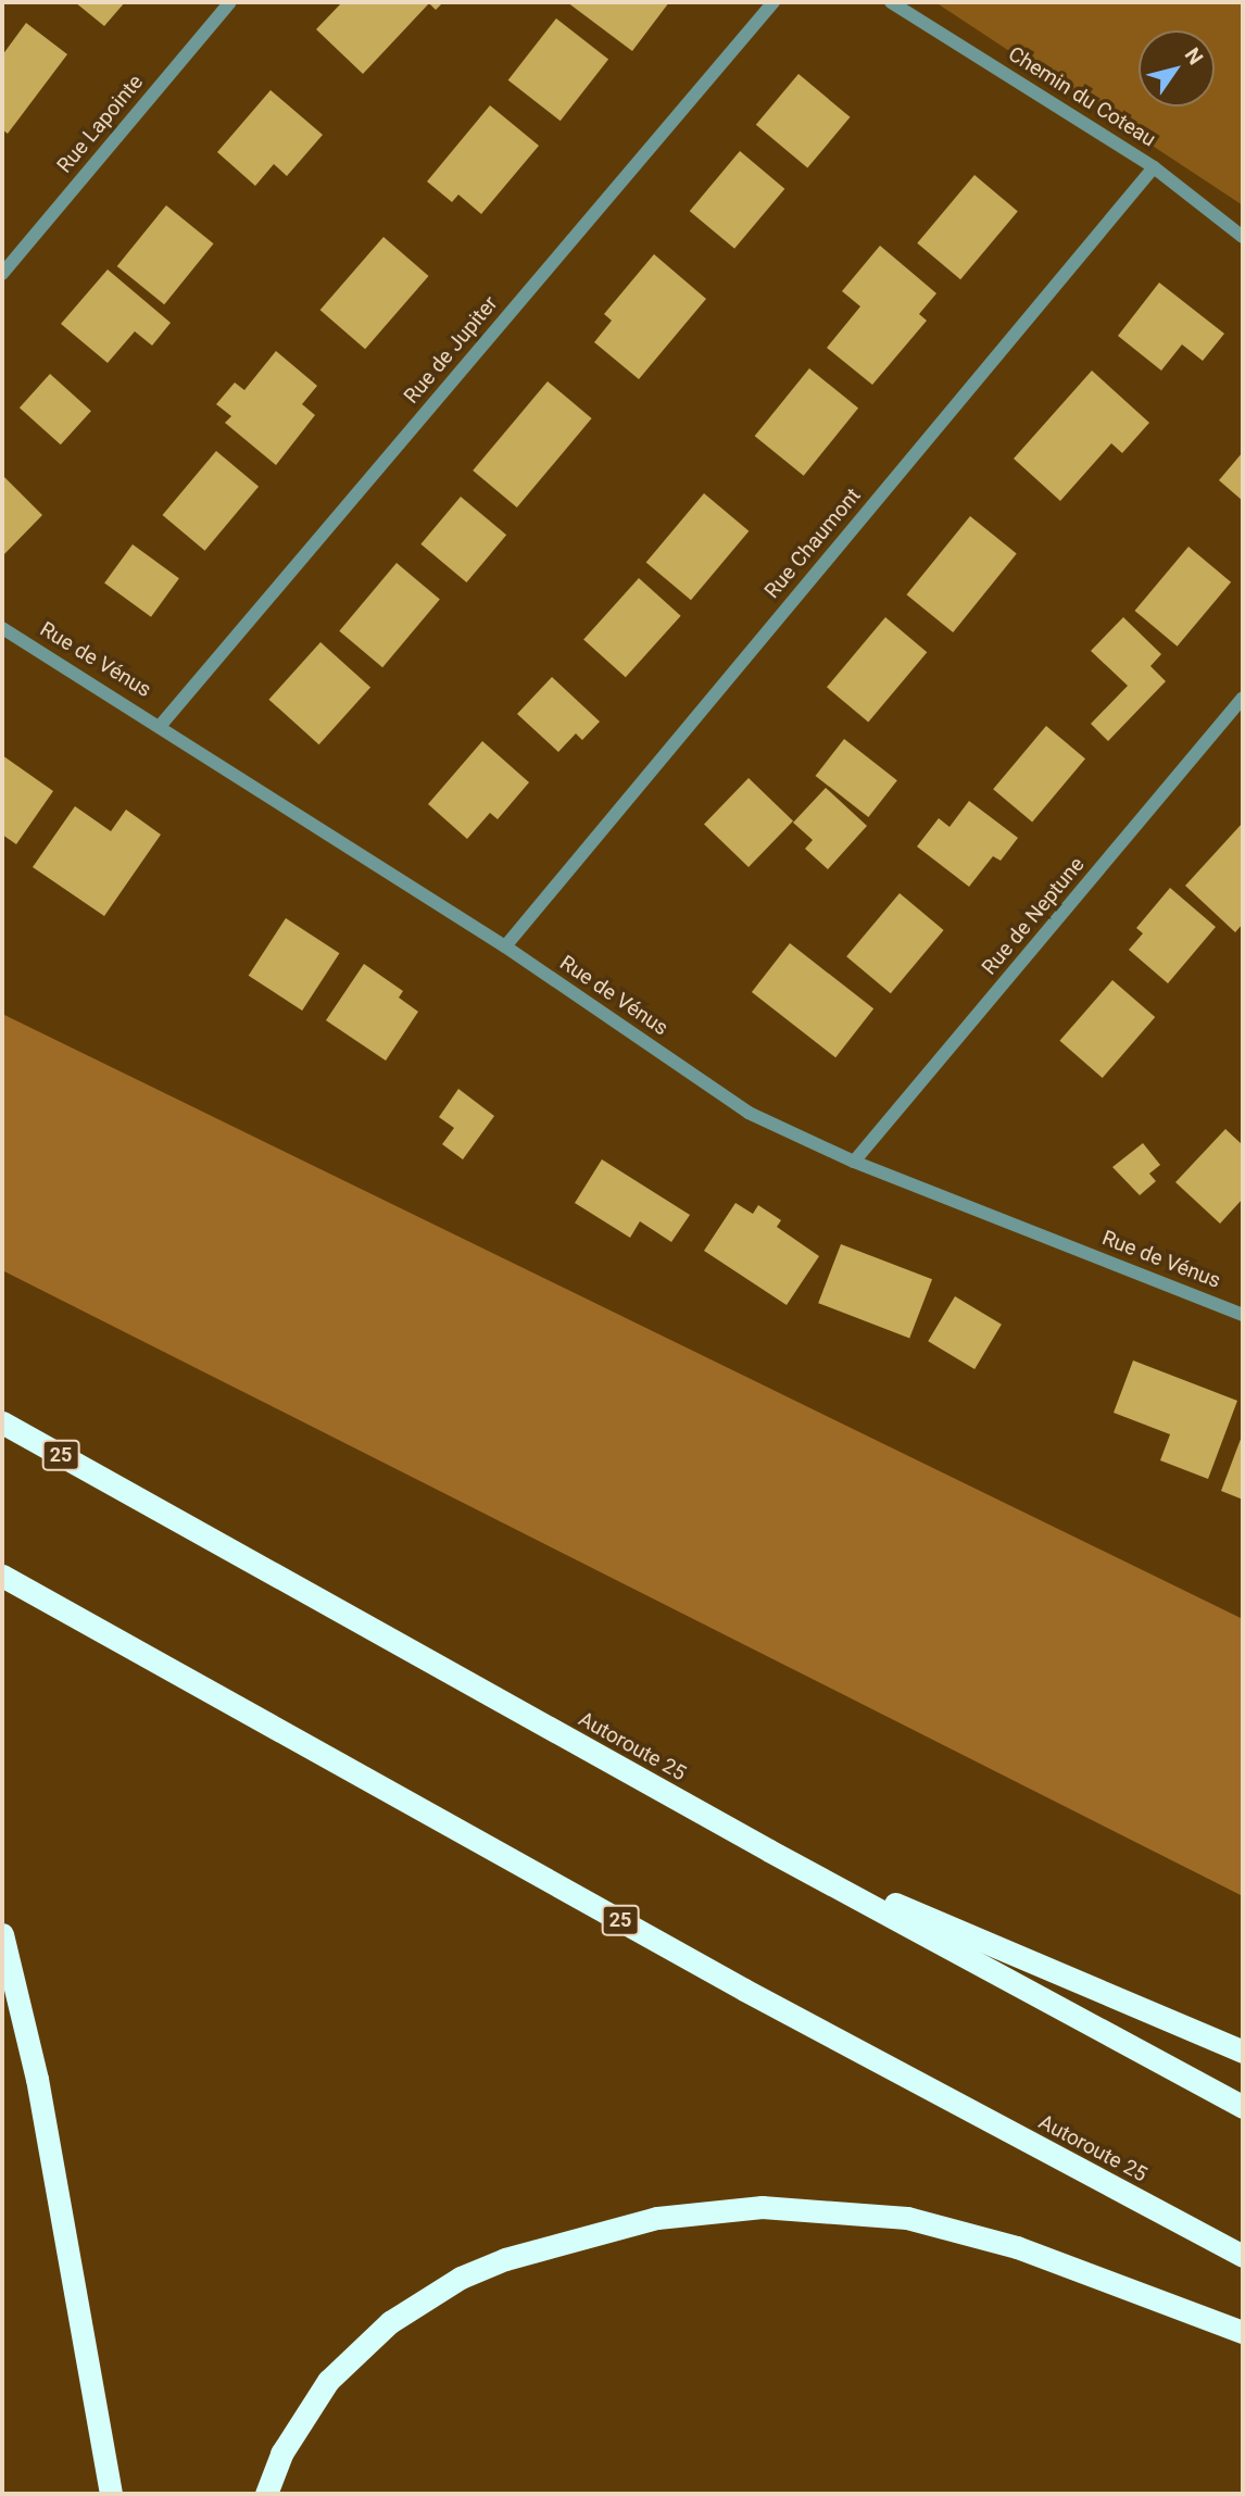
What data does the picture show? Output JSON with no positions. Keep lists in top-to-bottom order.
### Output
{
  "streets": {
    "highway": ["25", "Autoroute 25"],
    "street": [
      "Chemin du Coteau",
      "Rue Lapointe",
      "Rue de Jupiter",
      "Rue Chaumont",
      "Rue de Vénus",
      "Rue de Neptune"
    ]
  },
  "crossings": [
    ["Chemin du Coteau", "Rue Chaumont"],
    ["Rue de Jupiter", "Rue de Vénus"],
    ["Rue Chaumont", "Rue de Vénus"],
    ["Rue de Vénus", "Rue de Neptune"]
  ],
  "north": "top right"
}
